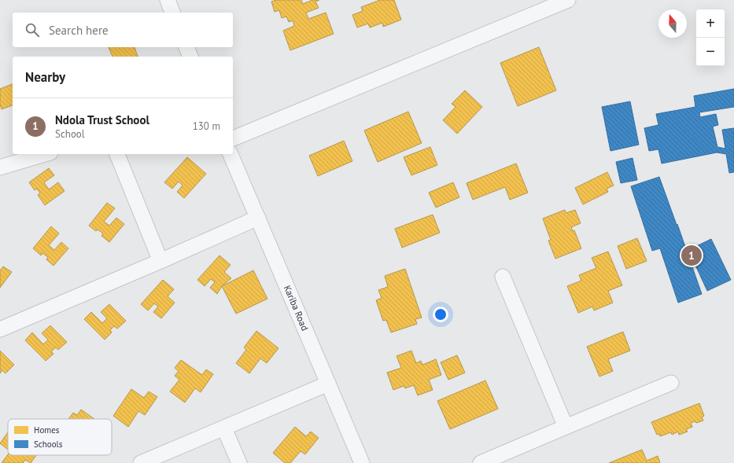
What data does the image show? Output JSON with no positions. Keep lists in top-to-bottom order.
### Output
{
  "streets": {
    "street": ["Kariba Road"]
  },
  "legend": ["Homes", "Schools"],
  "north": "top",
  "page": {
    "map_buttons": ["+", "−"],
    "search": "Search here",
    "heading": "Nearby",
    "list": [
      {
        "mark": "1",
        "name": "Ndola Trust School",
        "note": "School",
        "value": "130 m"
      }
    ],
    "pins": "1"
  }
}
